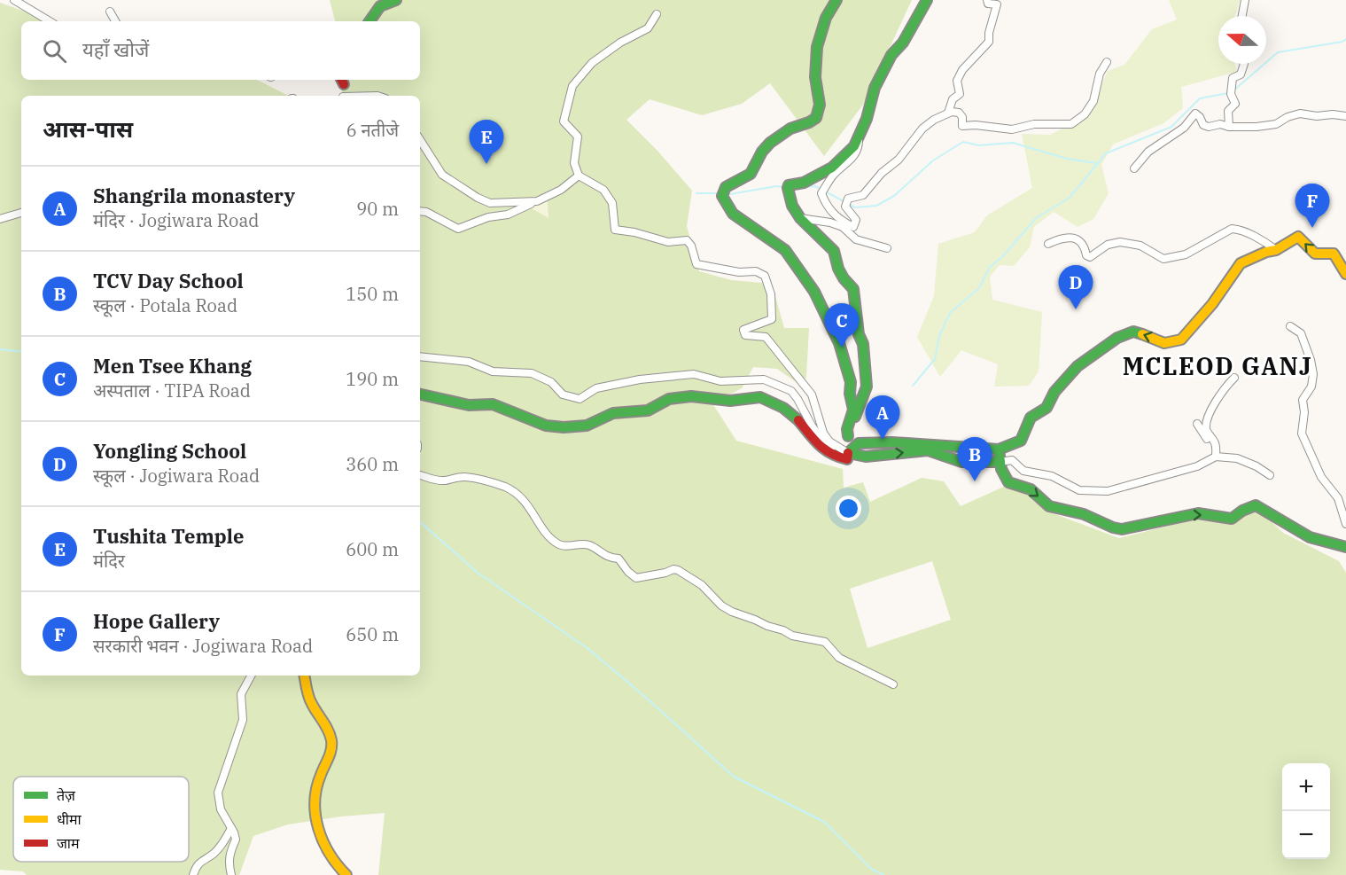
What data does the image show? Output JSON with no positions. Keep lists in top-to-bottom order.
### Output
{
  "districts": ["MCLEOD GANJ"],
  "legend": ["तेज़", "धीमा", "जाम"],
  "north": "left",
  "page": {
    "search": "यहाँ खोजें",
    "heading": ["आस-पास", "6 नतीजे"],
    "pins": [
      "E",
      "F",
      "D",
      "C",
      "A",
      "B"
    ],
    "list": [
      {
        "mark": "A",
        "name": "Shangrila monastery",
        "note": "मंदिर · Jogiwara Road",
        "value": "90 m"
      },
      {
        "mark": "B",
        "name": "TCV Day School",
        "note": "स्कूल · Potala Road",
        "value": "150 m"
      },
      {
        "mark": "C",
        "name": "Men Tsee Khang",
        "note": "अस्पताल · TIPA Road",
        "value": "190 m"
      },
      {
        "mark": "D",
        "name": "Yongling School",
        "note": "स्कूल · Jogiwara Road",
        "value": "360 m"
      },
      {
        "mark": "E",
        "name": "Tushita Temple",
        "note": "मंदिर",
        "value": "600 m"
      },
      {
        "mark": "F",
        "name": "Hope Gallery",
        "note": "सरकारी भवन · Jogiwara Road",
        "value": "650 m"
      }
    ],
    "map_buttons": ["+", "−"]
  }
}
